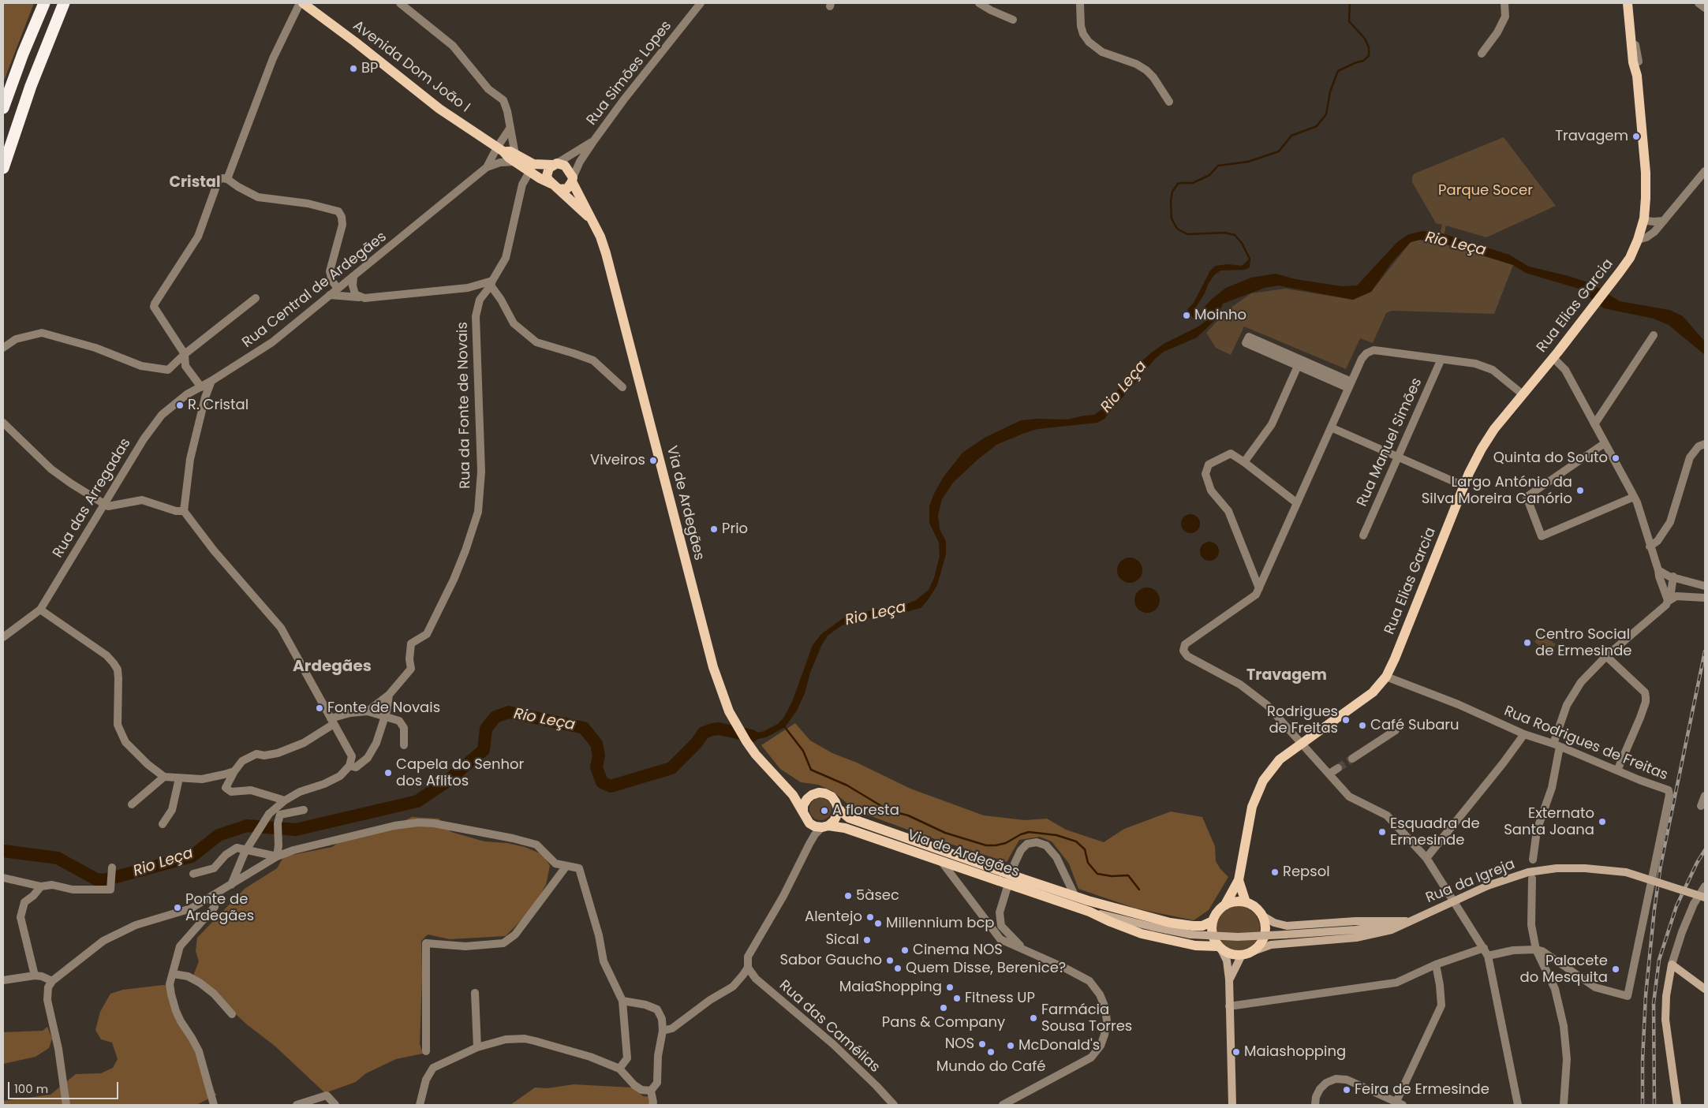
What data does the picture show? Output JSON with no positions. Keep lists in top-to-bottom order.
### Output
{
  "streets": {
    "main road": [
      "Avenida Dom João I",
      "Rua Elias Garcia",
      "Via de Ardegães",
      "Rua da Igreja"
    ],
    "street": [
      "Rua Simões Lopes",
      "Rua Central de Ardegães",
      "Rua da Fonte de Novais",
      "Rua Manuel Simões",
      "Rua das Arregadas",
      "Rua Rodrigues de Freitas",
      "Rua das Camélias"
    ]
  },
  "crossings": [
    ["Avenida Dom João I", "Rua Simões Lopes"],
    ["Avenida Dom João I", "Rua Central de Ardegães"],
    ["Avenida Dom João I", "Via de Ardegães"],
    ["Rua Simões Lopes", "Via de Ardegães"],
    ["Rua Central de Ardegães", "Rua das Arregadas"],
    ["Rua Elias Garcia", "Via de Ardegães"],
    ["Rua Elias Garcia", "Rua Rodrigues de Freitas"],
    ["Rua Elias Garcia", "Rua da Igreja"],
    ["Via de Ardegães", "Rua da Igreja"]
  ],
  "districts": ["Cristal", "Ardegães", "Travagem"],
  "water": ["Rio Leça"],
  "parks": ["Parque Socer"],
  "places": [
    "BP",
    "Travagem",
    "Moinho",
    "R. Cristal",
    "Quinta do Souto",
    "Viveiros",
    "Largo António da Silva Moreira Canório",
    "Prio",
    "Centro Social de Ermesinde",
    "Fonte de Novais",
    "Rodrigues de Freitas",
    "Café Subaru",
    "Capela do Senhor dos Aflitos",
    "A floresta",
    "Externato Santa Joana",
    "Esquadra de Ermesinde",
    "Repsol",
    "5àsec",
    "Ponte de Ardegães",
    "Alentejo",
    "Millennium bcp",
    "Sical",
    "Cinema NOS",
    "Sabor Gaucho",
    "Quem Disse, Berenice?",
    "Palacete do Mesquita",
    "MaiaShopping",
    "Fitness UP",
    "Pans & Company",
    "Farmácia Sousa Torres",
    "NOS",
    "McDonald's",
    "Mundo do Café",
    "Maiashopping",
    "Feira de Ermesinde"
  ],
  "scale_bar": "100 m"
}
